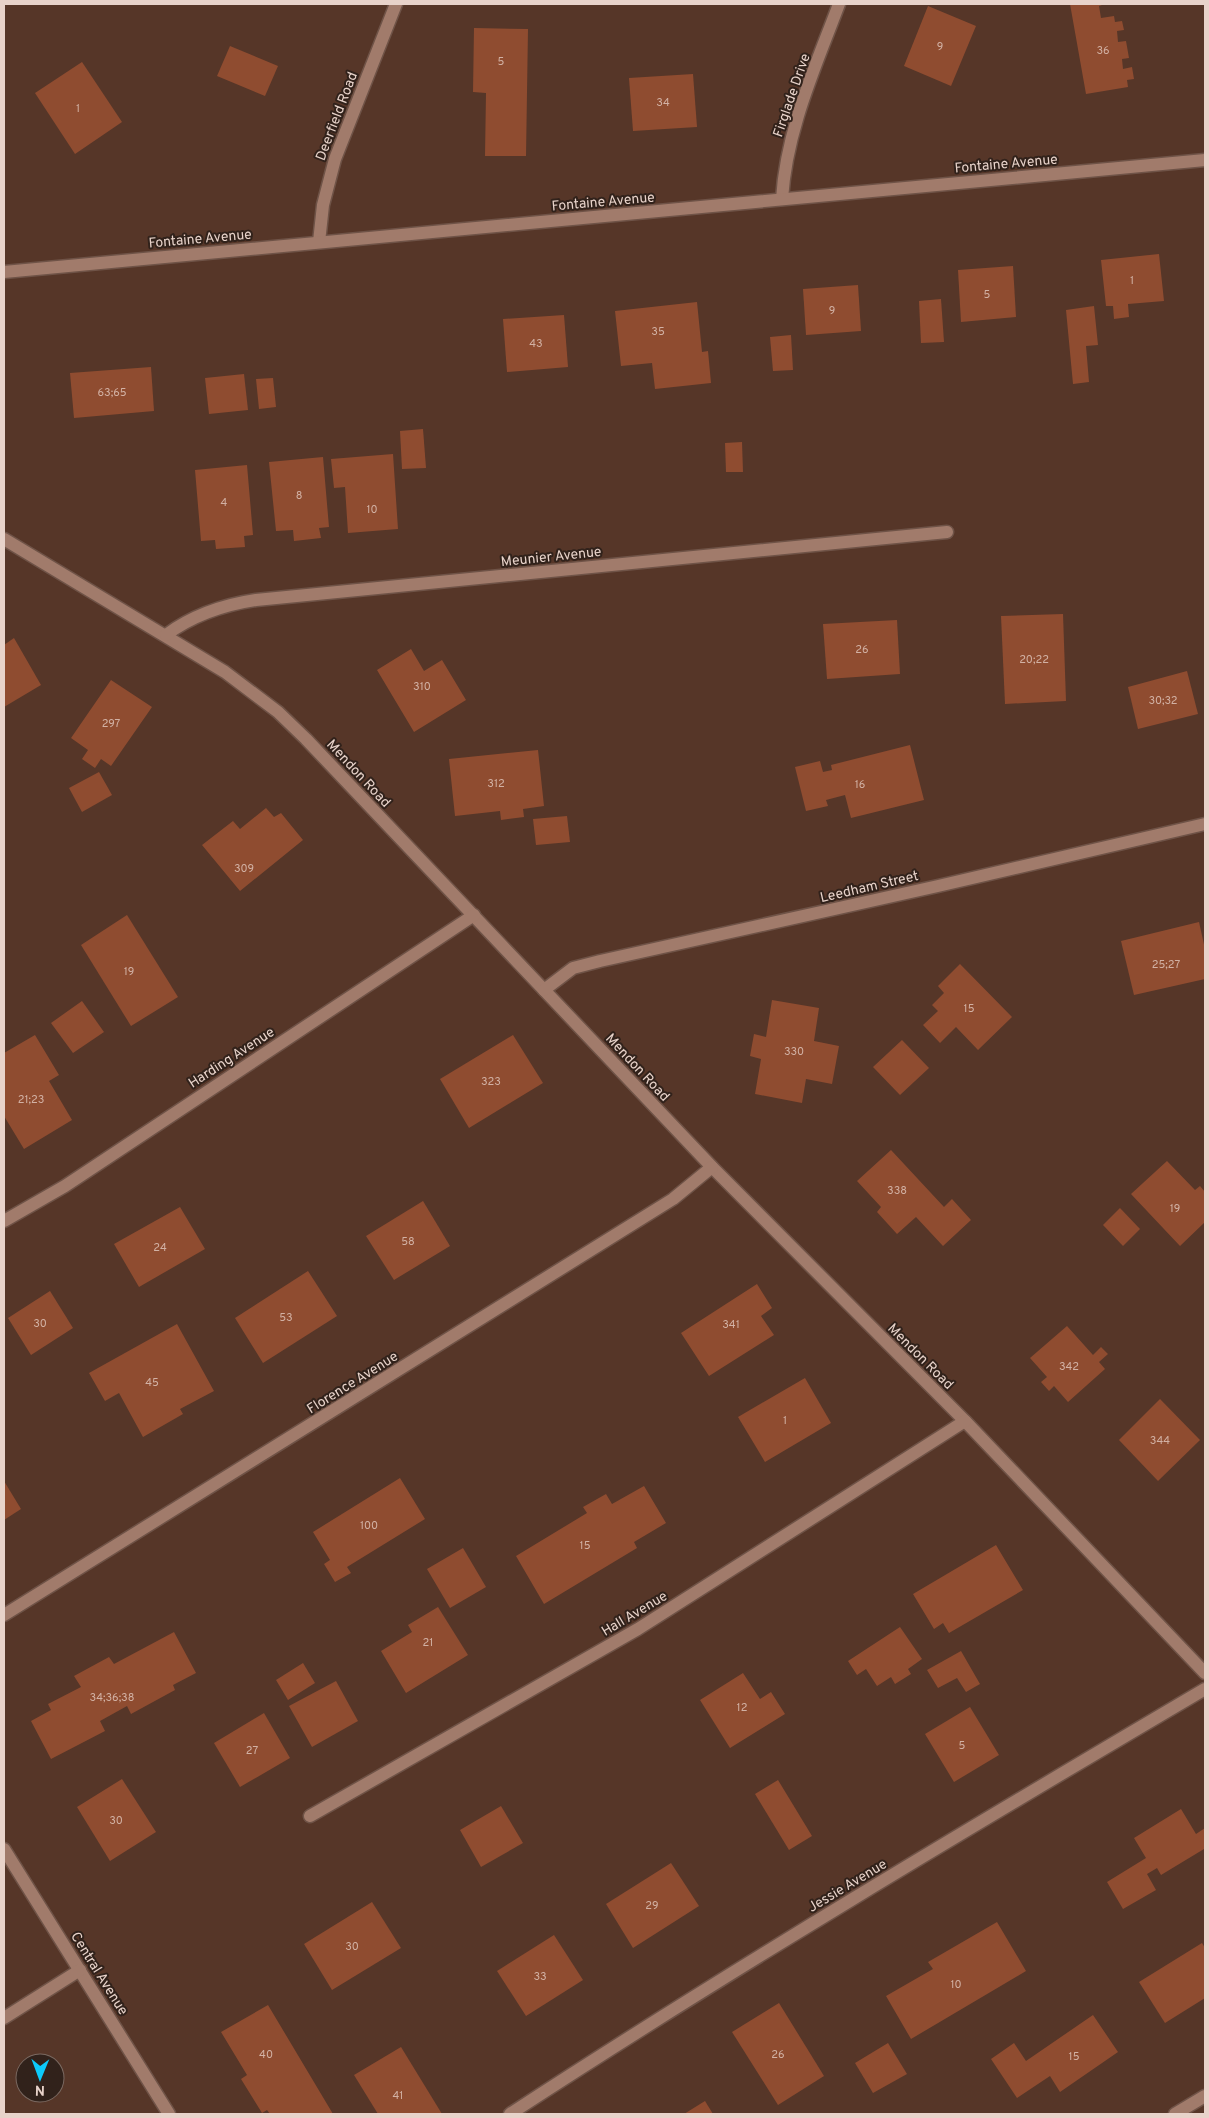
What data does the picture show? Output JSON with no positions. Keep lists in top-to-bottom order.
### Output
{
  "streets": {
    "street": [
      "Firglade Drive",
      "Deerfield Road",
      "Fontaine Avenue",
      "Meunier Avenue",
      "Mendon Road",
      "Leedham Street",
      "Harding Avenue",
      "Florence Avenue",
      "Hall Avenue",
      "Jessie Avenue",
      "Central Avenue"
    ]
  },
  "crossings": [
    ["Firglade Drive", "Fontaine Avenue"],
    ["Deerfield Road", "Fontaine Avenue"],
    ["Meunier Avenue", "Mendon Road"],
    ["Mendon Road", "Leedham Street"],
    ["Mendon Road", "Harding Avenue"],
    ["Mendon Road", "Florence Avenue"],
    ["Mendon Road", "Hall Avenue"]
  ],
  "house_numbers": [
    "9",
    "36",
    "5",
    "34",
    "1",
    "1",
    "5",
    "9",
    "35",
    "43",
    "63;65",
    "8",
    "4",
    "10",
    "26",
    "20;22",
    "310",
    "30;32",
    "297",
    "312",
    "16",
    "309",
    "25;27",
    "19",
    "15",
    "330",
    "323",
    "21;23",
    "338",
    "19",
    "58",
    "24",
    "53",
    "30",
    "341",
    "342",
    "45",
    "1",
    "344",
    "100",
    "15",
    "21",
    "34;36;38",
    "12",
    "5",
    "27",
    "30",
    "29",
    "30",
    "33",
    "10",
    "40",
    "26",
    "15",
    "41"
  ],
  "north": "bottom"
}
